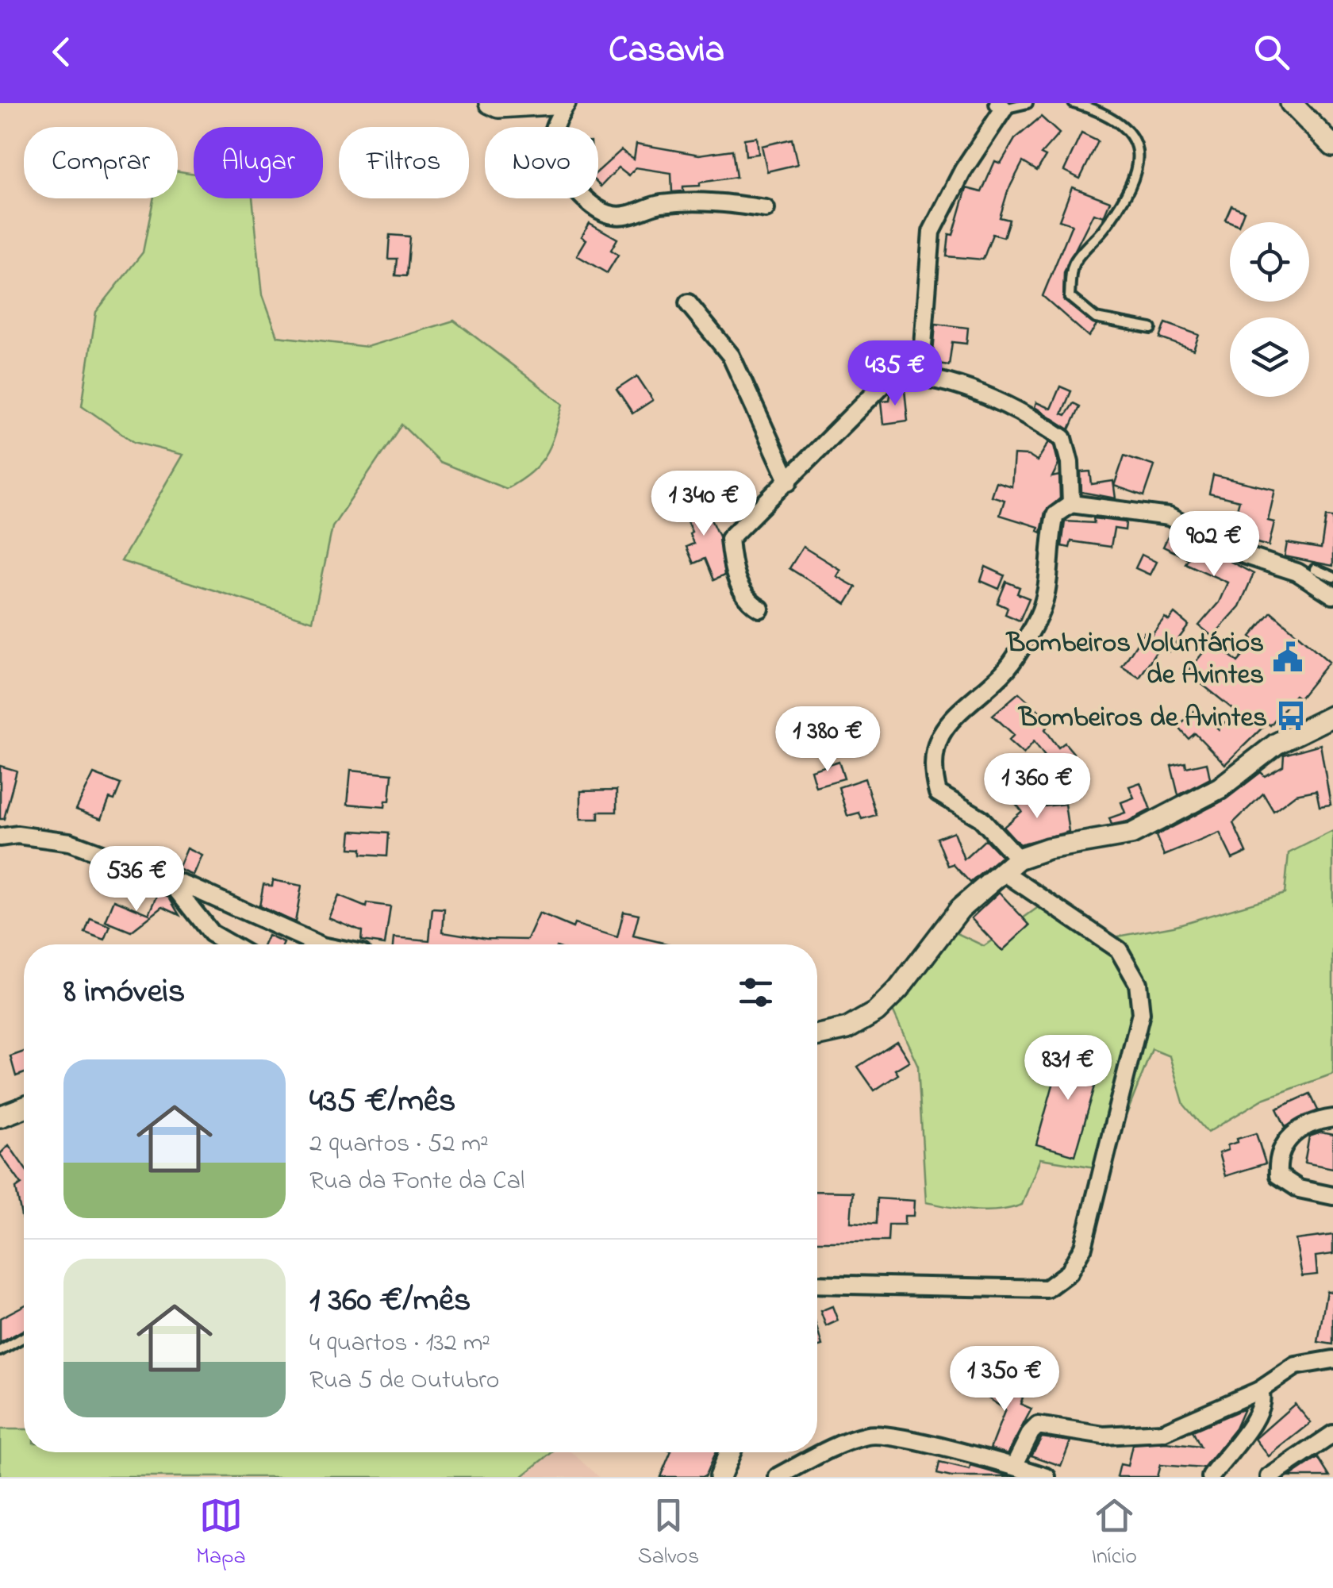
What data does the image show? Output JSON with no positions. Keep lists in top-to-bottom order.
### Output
{
  "places": {
    "public building": ["Bombeiros Voluntários de Avintes"],
    "bus stop": ["Bombeiros de Avintes"]
  },
  "page": {
    "header": "Casavia",
    "chip": [
      "Comprar",
      "Alugar",
      "Filtros",
      "Novo"
    ],
    "price": [
      "435 €",
      "1 340 €",
      "902 €",
      "1 380 €",
      "1 360 €",
      "536 €",
      "831 €",
      "1 350 €"
    ],
    "heading": "8 imóveis",
    "list": [
      {
        "name": "435 €/mês",
        "note": "2 quartos · 52 m² · Rua da Fonte da Cal"
      },
      {
        "name": "1 360 €/mês",
        "note": "4 quartos · 132 m² · Rua 5 de Outubro"
      }
    ],
    "tabs": ["Mapa", "Salvos", "Início"]
  }
}
